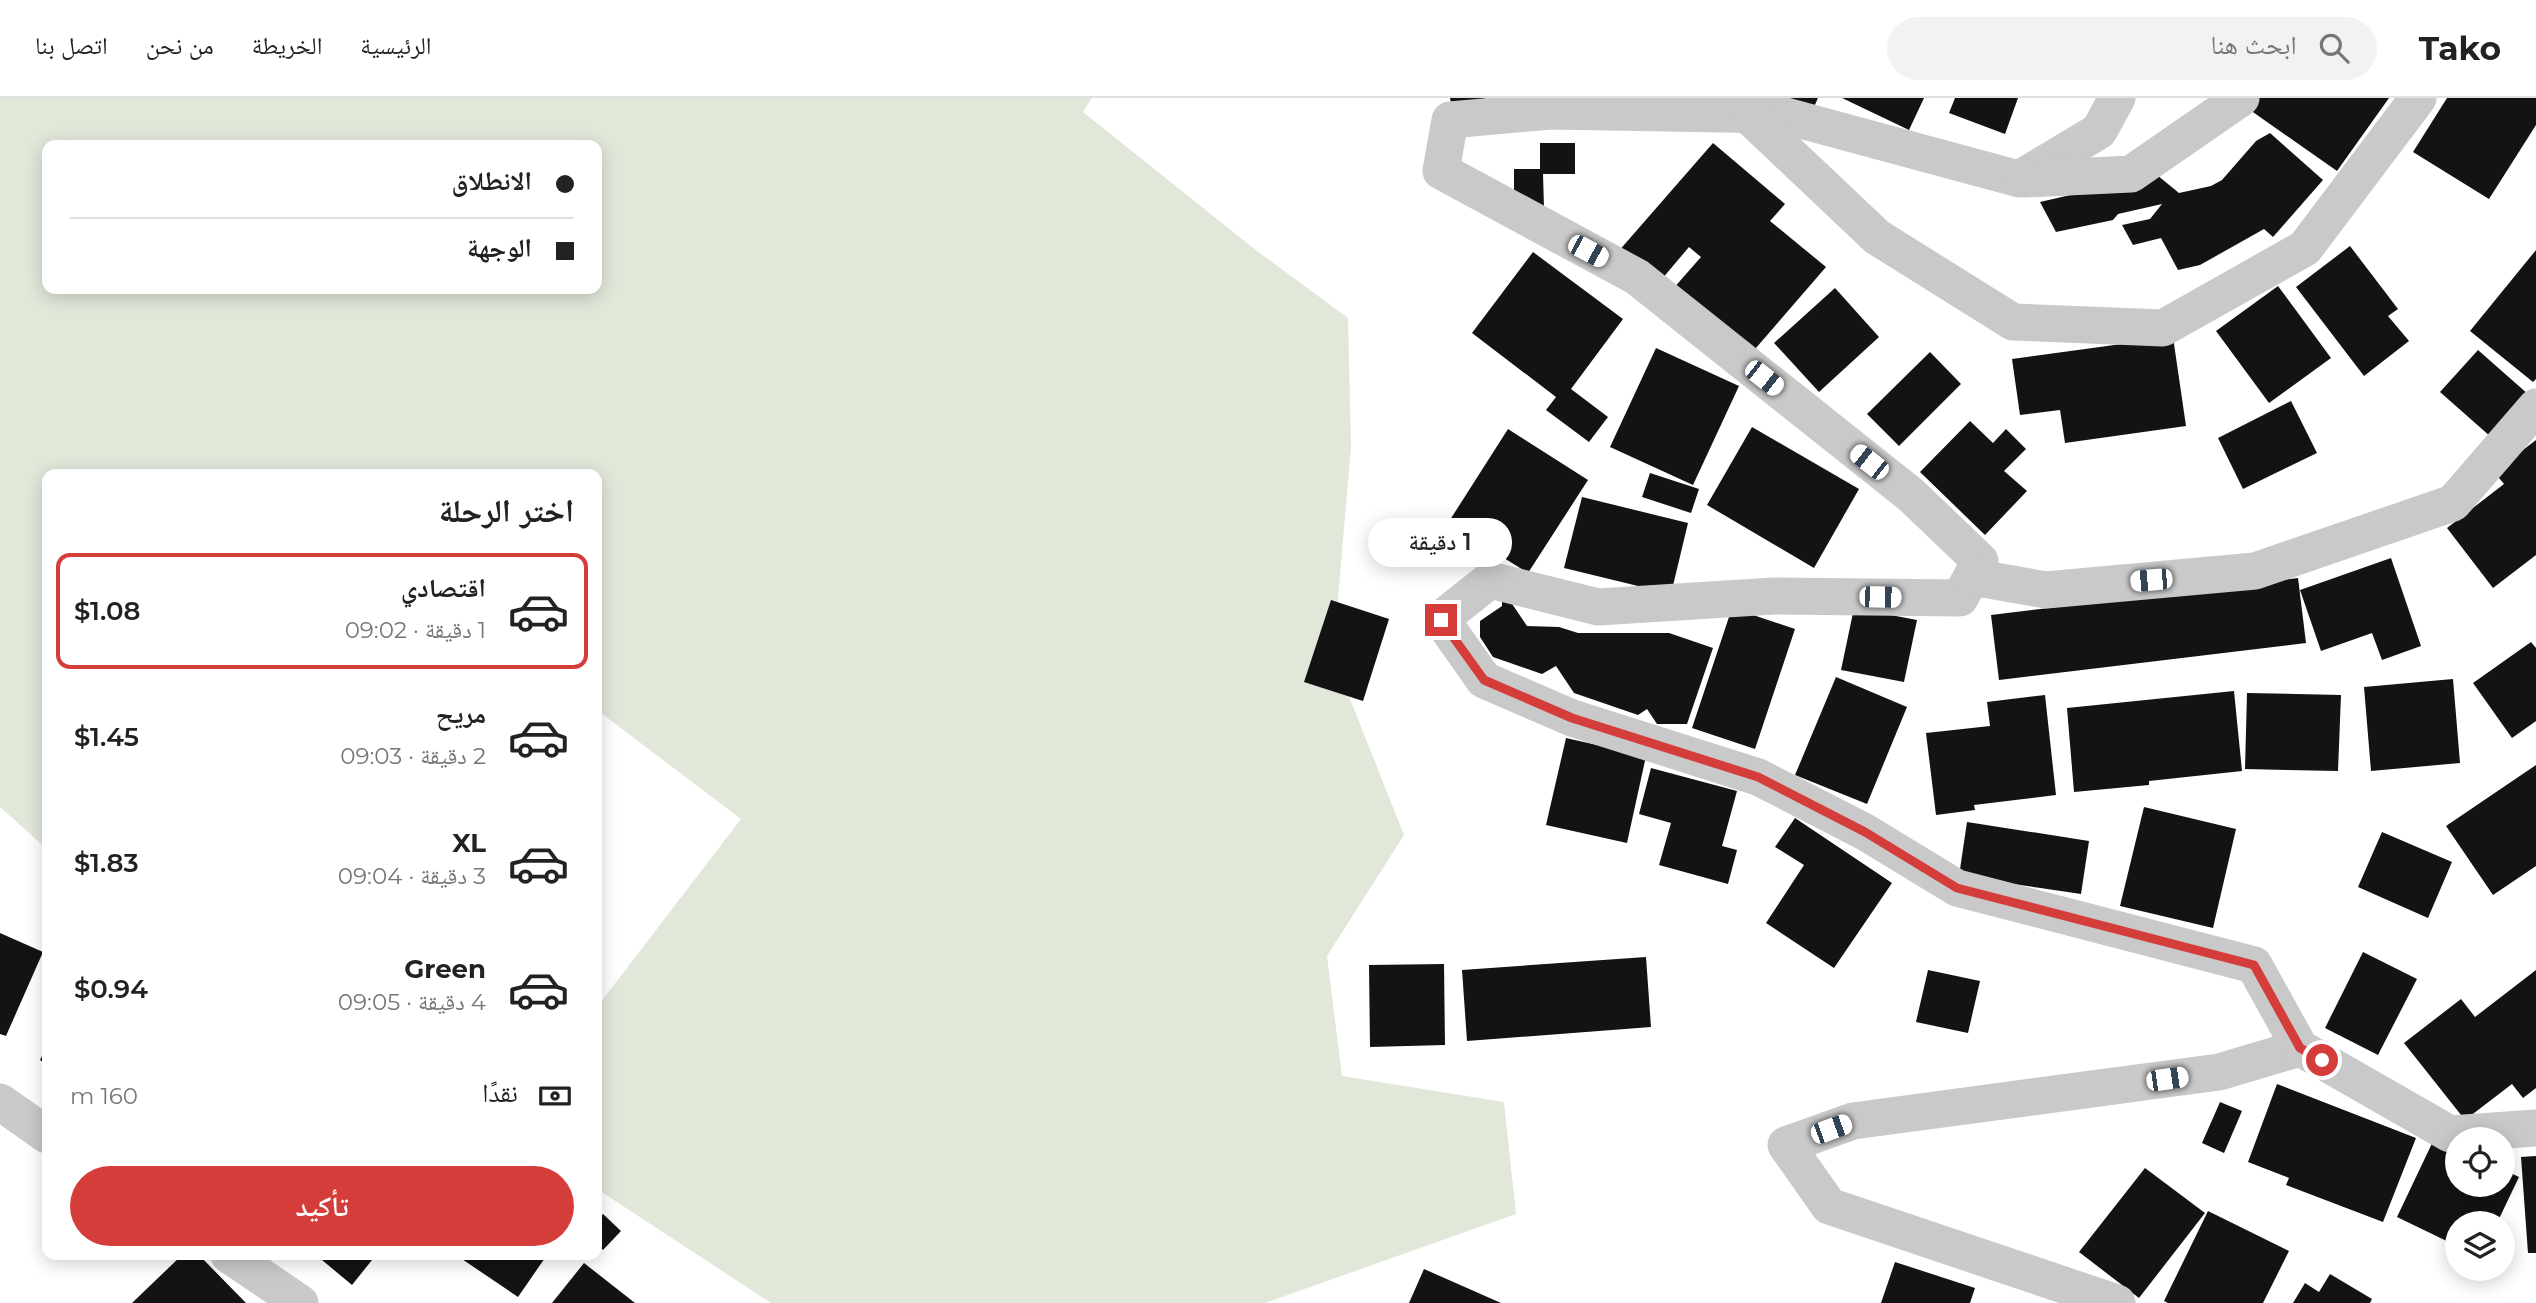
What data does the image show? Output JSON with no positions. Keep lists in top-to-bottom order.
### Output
{
  "page": {
    "header": "Tako",
    "search": "ابحث هنا",
    "nav": [
      "الرئيسية",
      "الخريطة",
      "من نحن",
      "اتصل بنا"
    ],
    "banner": ["الانطلاق", "الوجهة"],
    "heading": "اختر الرحلة",
    "bubble": "1 دقيقة",
    "list": [
      {
        "name": "اقتصادي",
        "note": "1 دقيقة · 09:02",
        "value": "$1.08"
      },
      {
        "name": "مريح",
        "note": "2 دقيقة · 09:03",
        "value": "$1.45"
      },
      {
        "name": "XL",
        "note": "3 دقيقة · 09:04",
        "value": "$1.83"
      },
      {
        "name": "Green",
        "note": "4 دقيقة · 09:05",
        "value": "$0.94"
      }
    ],
    "pay": ["نقدًا", "160 m"],
    "buttons": "تأكيد"
  }
}
